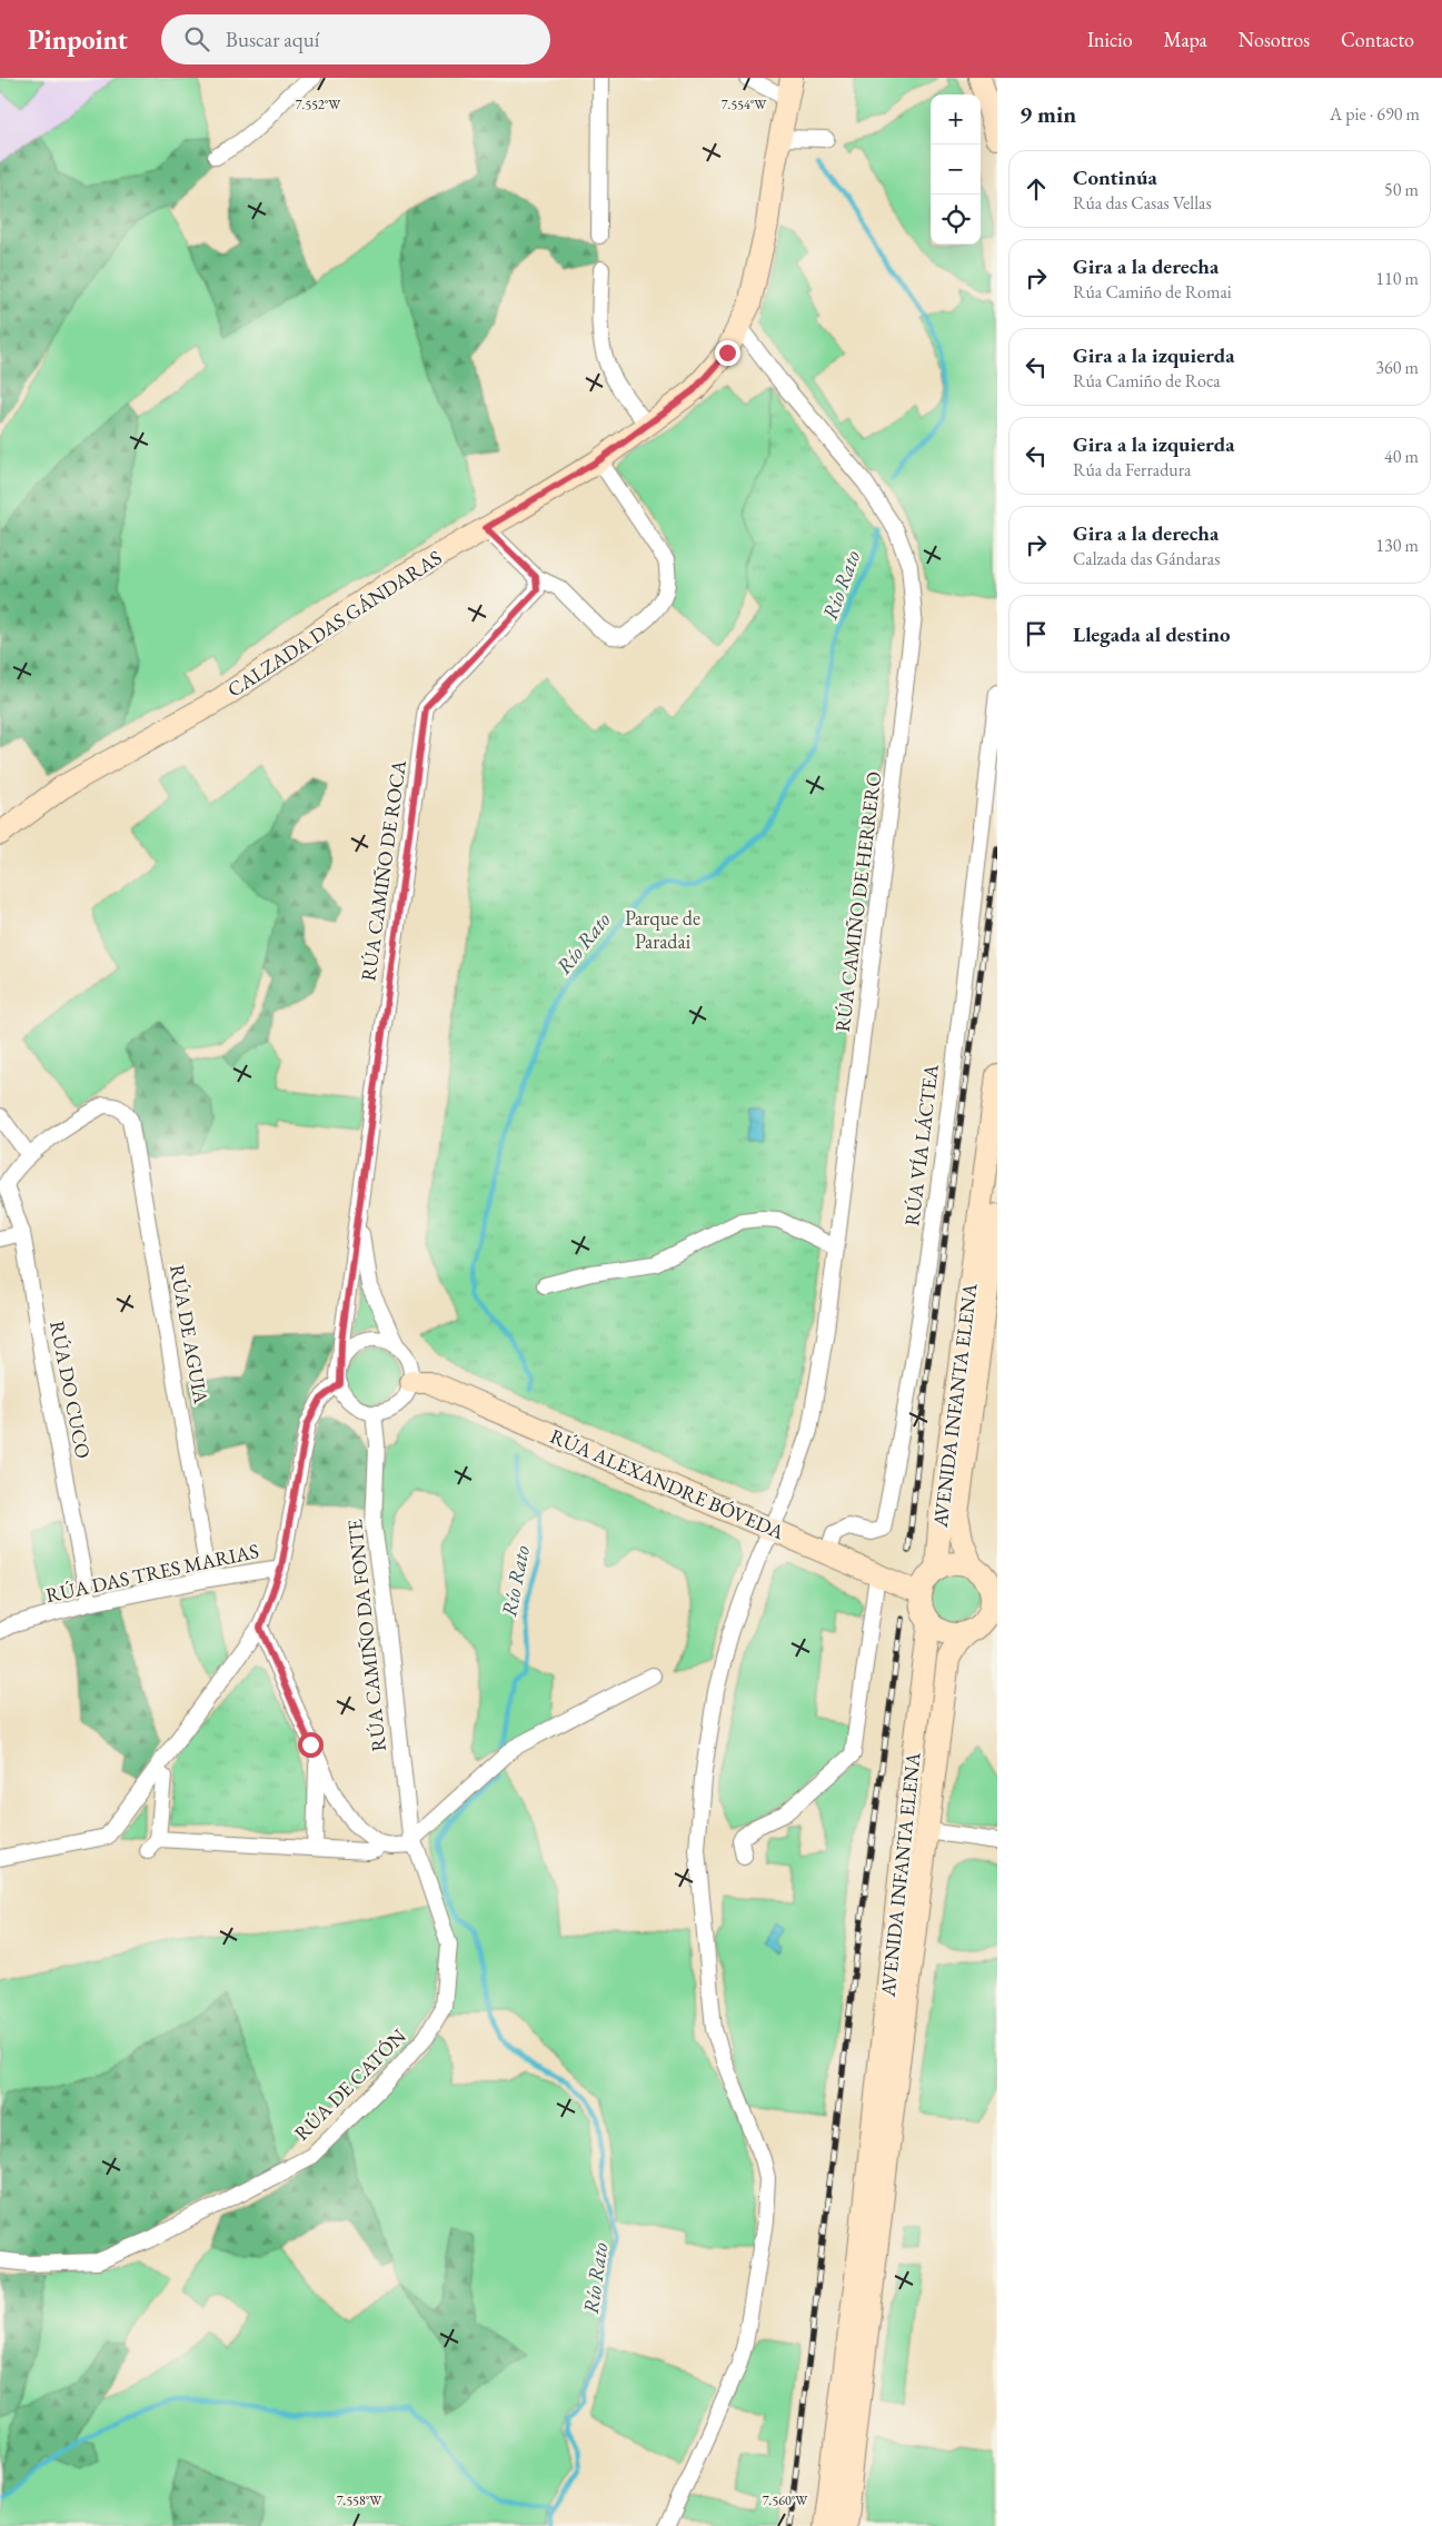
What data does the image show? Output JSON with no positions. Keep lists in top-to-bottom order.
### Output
{
  "streets": {
    "street": [
      "CALZADA DAS GÁNDARAS",
      "RÚA CAMIÑO DE ROCA",
      "RÚA CAMIÑO DE HERRERO",
      "RÚA VÍA LÁCTEA",
      "RÚA DE AGUIA",
      "RÚA DO CUCO",
      "AVENIDA INFANTA ELENA",
      "RÚA ALEXANDRE BÓVEDA",
      "RÚA DAS TRES MARIAS",
      "RÚA CAMIÑO DA FONTE",
      "RÚA DE CATÓN"
    ]
  },
  "crossings": [
    ["CALZADA DAS GÁNDARAS", "RÚA CAMIÑO DE HERRERO"],
    ["RÚA CAMIÑO DE ROCA", "RÚA ALEXANDRE BÓVEDA"],
    ["RÚA CAMIÑO DE ROCA", "RÚA CAMIÑO DA FONTE"],
    ["RÚA CAMIÑO DE HERRERO", "RÚA ALEXANDRE BÓVEDA"],
    ["RÚA VÍA LÁCTEA", "RÚA ALEXANDRE BÓVEDA"],
    ["RÚA DE AGUIA", "RÚA DO CUCO"],
    ["RÚA DE AGUIA", "RÚA DAS TRES MARIAS"],
    ["RÚA DO CUCO", "RÚA DAS TRES MARIAS"],
    ["AVENIDA INFANTA ELENA", "RÚA ALEXANDRE BÓVEDA"],
    ["RÚA ALEXANDRE BÓVEDA", "RÚA CAMIÑO DA FONTE"],
    ["RÚA CAMIÑO DA FONTE", "RÚA DE CATÓN"]
  ],
  "water": ["Río Rato"],
  "parks": ["Parque de Paradai"],
  "page": {
    "header": "Pinpoint",
    "search": "Buscar aquí",
    "nav": [
      "Inicio",
      "Mapa",
      "Nosotros",
      "Contacto"
    ],
    "heading": ["9 min", "A pie · 690 m"],
    "map_buttons": ["+", "−"],
    "list": [
      ["Continúa", "Rúa das Casas Vellas", "50 m"],
      ["Gira a la derecha", "Rúa Camiño de Romai", "110 m"],
      ["Gira a la izquierda", "Rúa Camiño de Roca", "360 m"],
      ["Gira a la izquierda", "Rúa da Ferradura", "40 m"],
      ["Gira a la derecha", "Calzada das Gándaras", "130 m"],
      "Llegada al destino"
    ]
  },
  "coordinates": [
    "7.552°W",
    "7.554°W",
    "7.558°W",
    "7.560°W"
  ]
}
